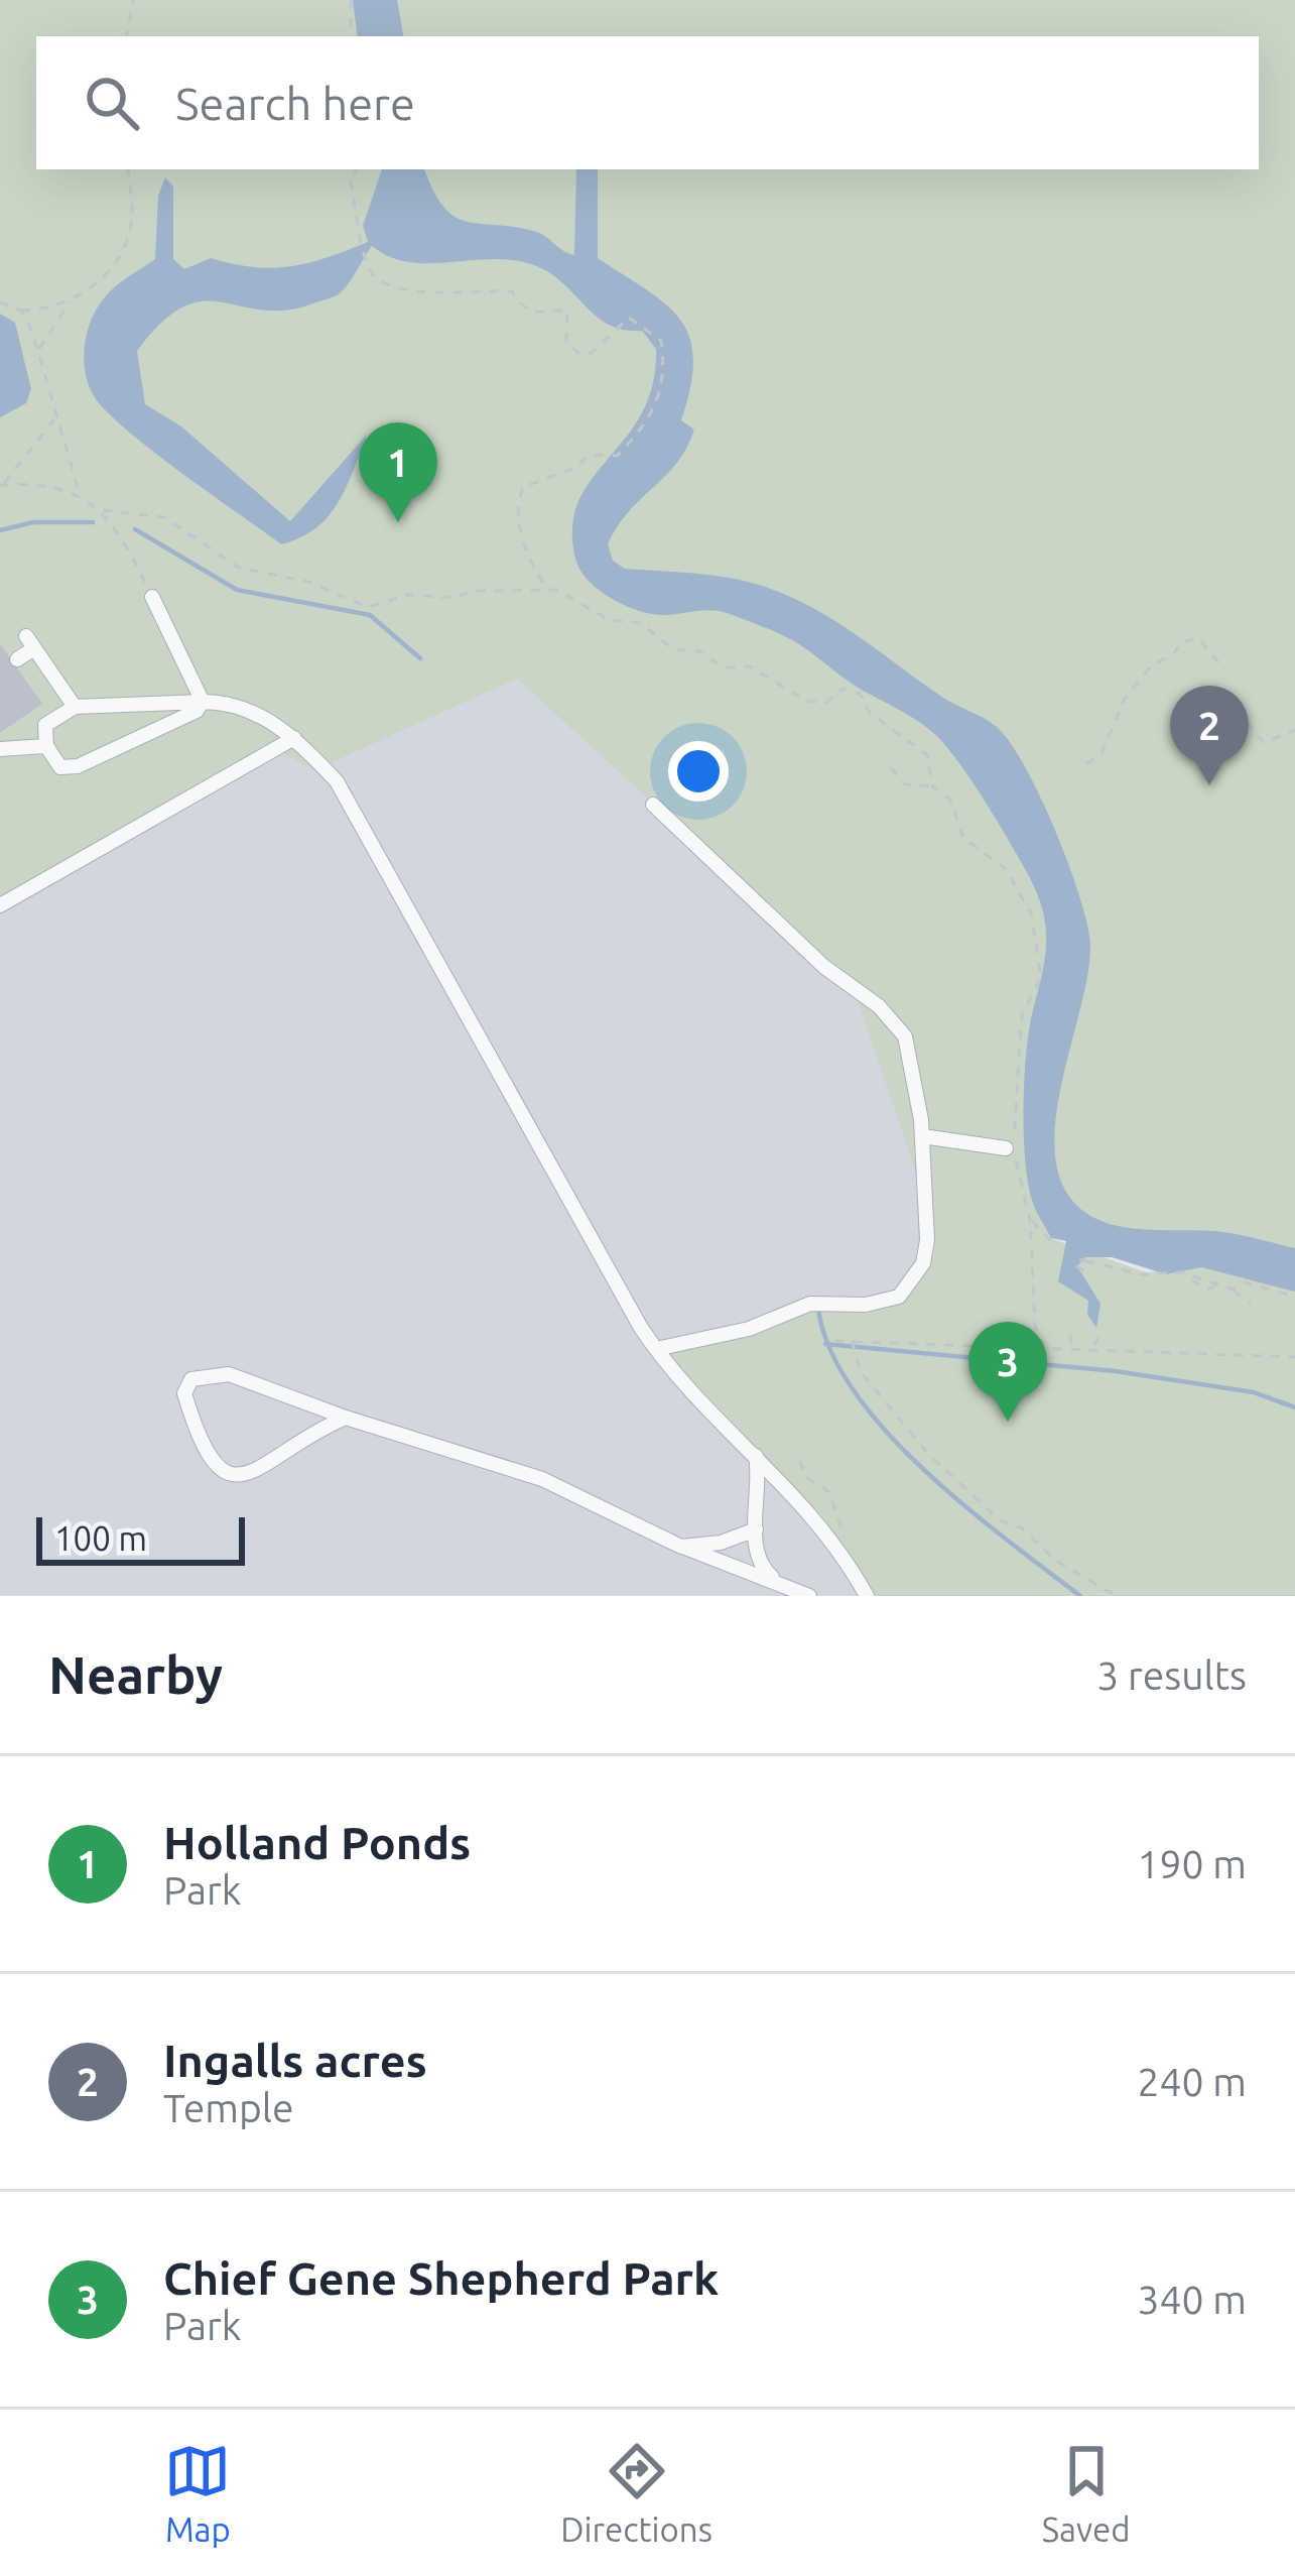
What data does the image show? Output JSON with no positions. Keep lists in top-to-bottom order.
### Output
{
  "scale_bar": "100 m",
  "page": {
    "search": "Search here",
    "pins": ["1", "2", "3"],
    "scale": "100 m",
    "heading": ["Nearby", "3 results"],
    "list": [
      {
        "mark": "1",
        "name": "Holland Ponds",
        "note": "Park",
        "value": "190 m"
      },
      {
        "mark": "2",
        "name": "Ingalls acres",
        "note": "Temple",
        "value": "240 m"
      },
      {
        "mark": "3",
        "name": "Chief Gene Shepherd Park",
        "note": "Park",
        "value": "340 m"
      }
    ],
    "nav": ["Map", "Directions", "Saved"]
  }
}
